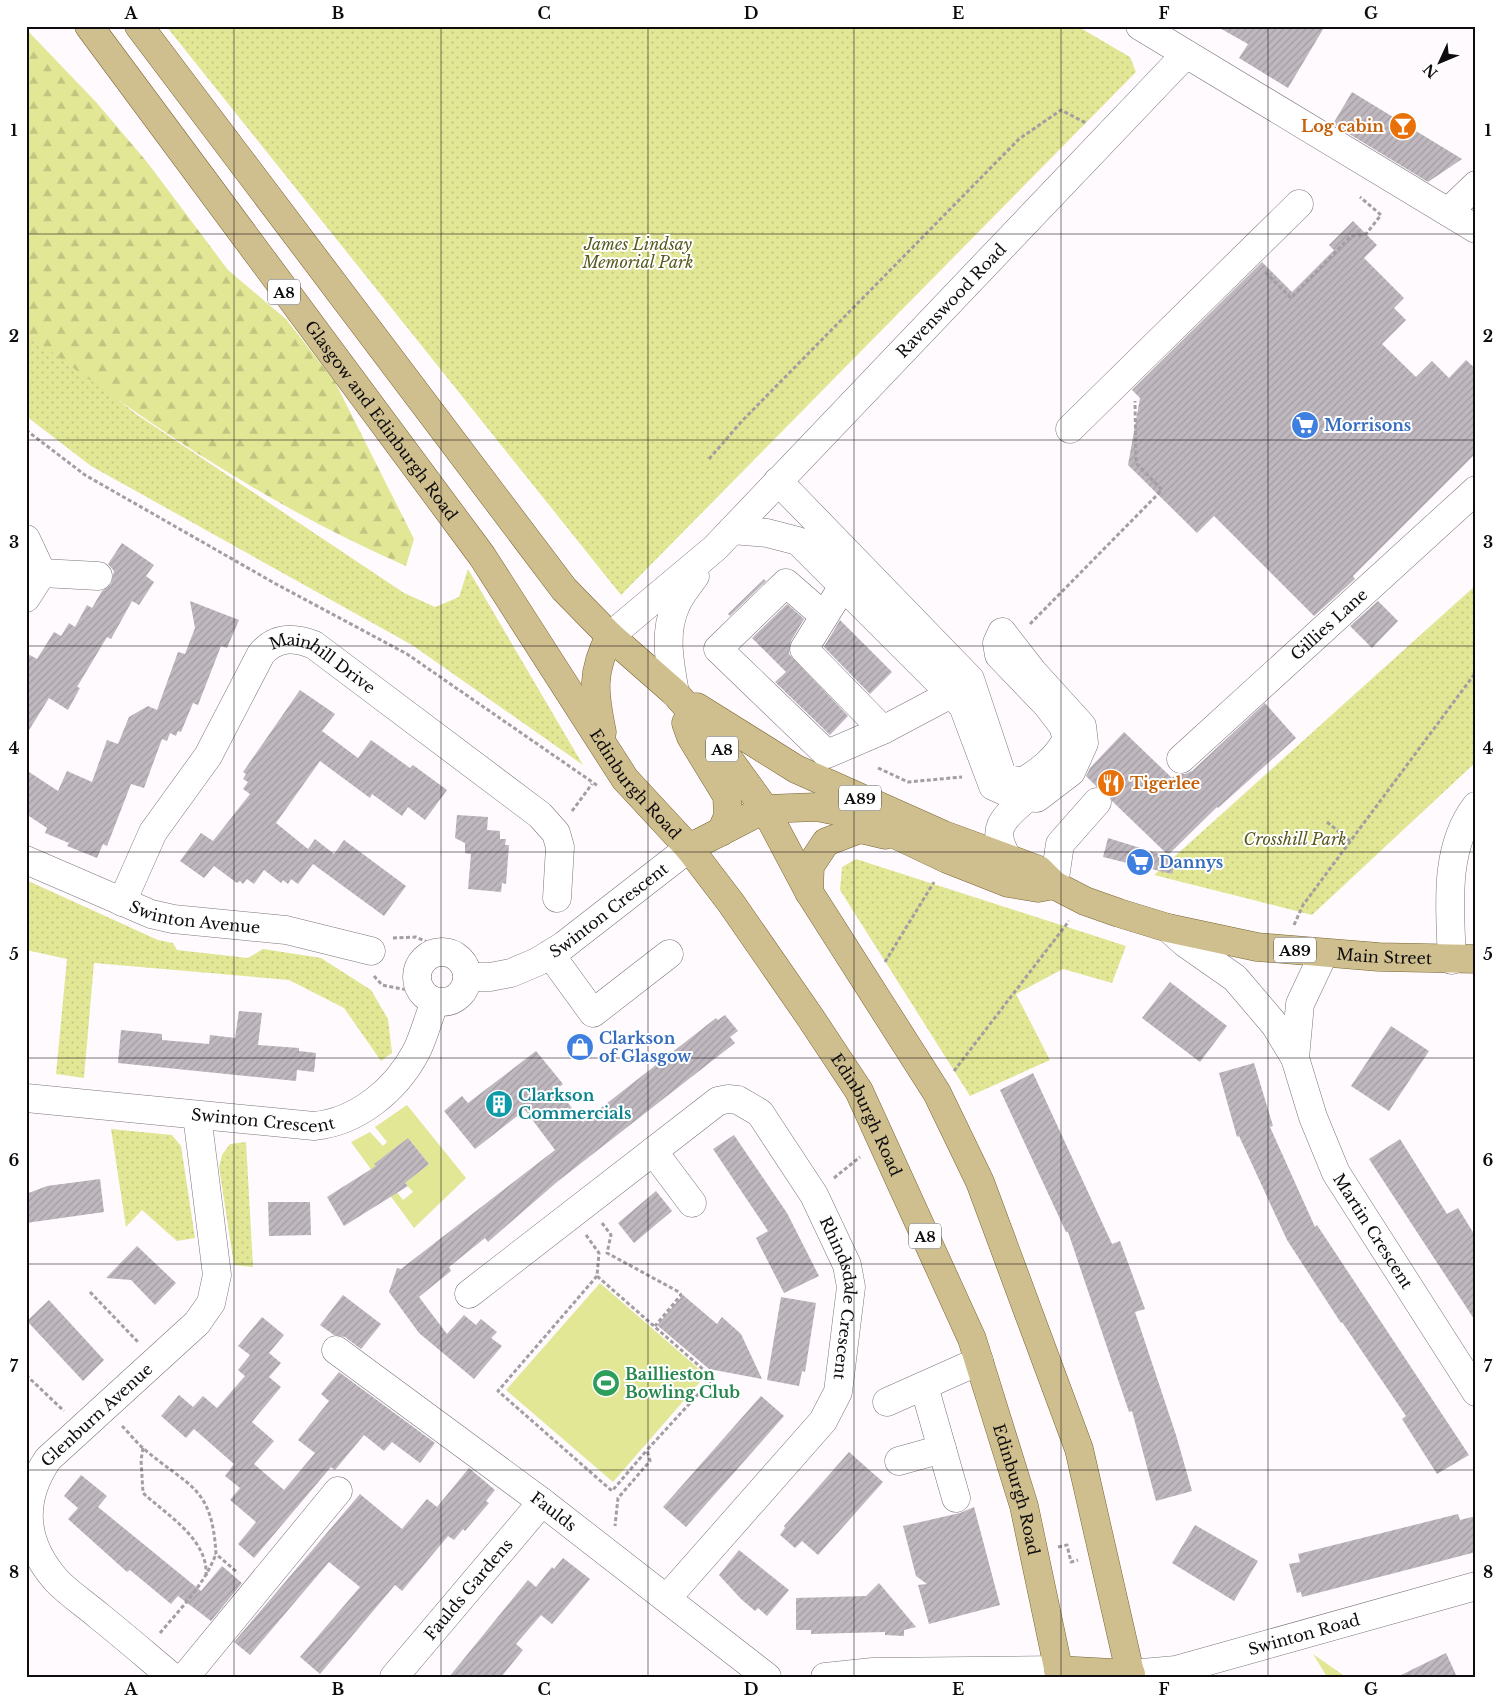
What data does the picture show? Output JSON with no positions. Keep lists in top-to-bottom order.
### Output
{
  "streets": {
    "main road": [
      "A8",
      "Glasgow and Edinburgh Road",
      "Edinburgh Road",
      "A89",
      "Main Street"
    ],
    "street": [
      "Ravenswood Road",
      "Gillies Lane",
      "Mainhill Drive",
      "Swinton Crescent",
      "Swinton Avenue",
      "Martin Crescent",
      "Rhindsdale Crescent",
      "Glenburn Avenue",
      "Faulds",
      "Faulds Gardens",
      "Swinton Road"
    ]
  },
  "crossings": [
    ["A8", "Ravenswood Road"],
    ["A8", "Edinburgh Road"],
    ["A8", "A89"],
    ["A8", "Swinton Road"],
    ["Ravenswood Road", "A89"],
    ["Glasgow and Edinburgh Road", "Edinburgh Road"],
    ["Mainhill Drive", "Swinton Avenue"],
    ["Edinburgh Road", "Swinton Crescent"],
    ["A89", "Main Street"],
    ["Swinton Crescent", "Glenburn Avenue"],
    ["Main Street", "Martin Crescent"],
    ["Rhindsdale Crescent", "Faulds"],
    ["Faulds", "Faulds Gardens"]
  ],
  "parks": ["James Lindsay Memorial Park", "Crosshill Park"],
  "places": {
    "bar": ["Log cabin"],
    "supermarket": ["Morrisons", "Dannys"],
    "restaurant": ["Tigerlee"],
    "shop": ["Clarkson of Glasgow"],
    "building": ["Clarkson Commercials"],
    "sports": ["Baillieston Bowling Club"]
  },
  "north": "bottom left",
  "grid": {
    "columns": [
      "A",
      "B",
      "C",
      "D",
      "E",
      "F",
      "G"
    ],
    "rows": [
      "1",
      "2",
      "3",
      "4",
      "5",
      "6",
      "7",
      "8"
    ]
  }
}
